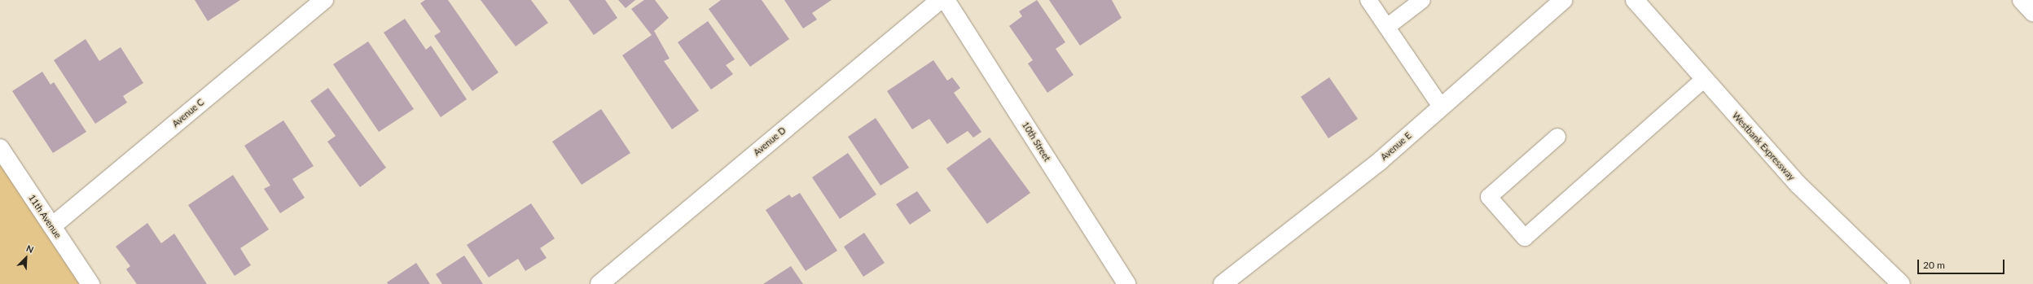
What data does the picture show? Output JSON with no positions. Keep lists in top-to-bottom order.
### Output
{
  "streets": {
    "main road": [
      "Avenue C",
      "Avenue D",
      "10th Street",
      "Avenue E",
      "Westbank Expressway",
      "11th Avenue"
    ]
  },
  "crossings": [
    ["Avenue C", "11th Avenue"]
  ],
  "scale_bar": "20 m",
  "north": "top right"
}
